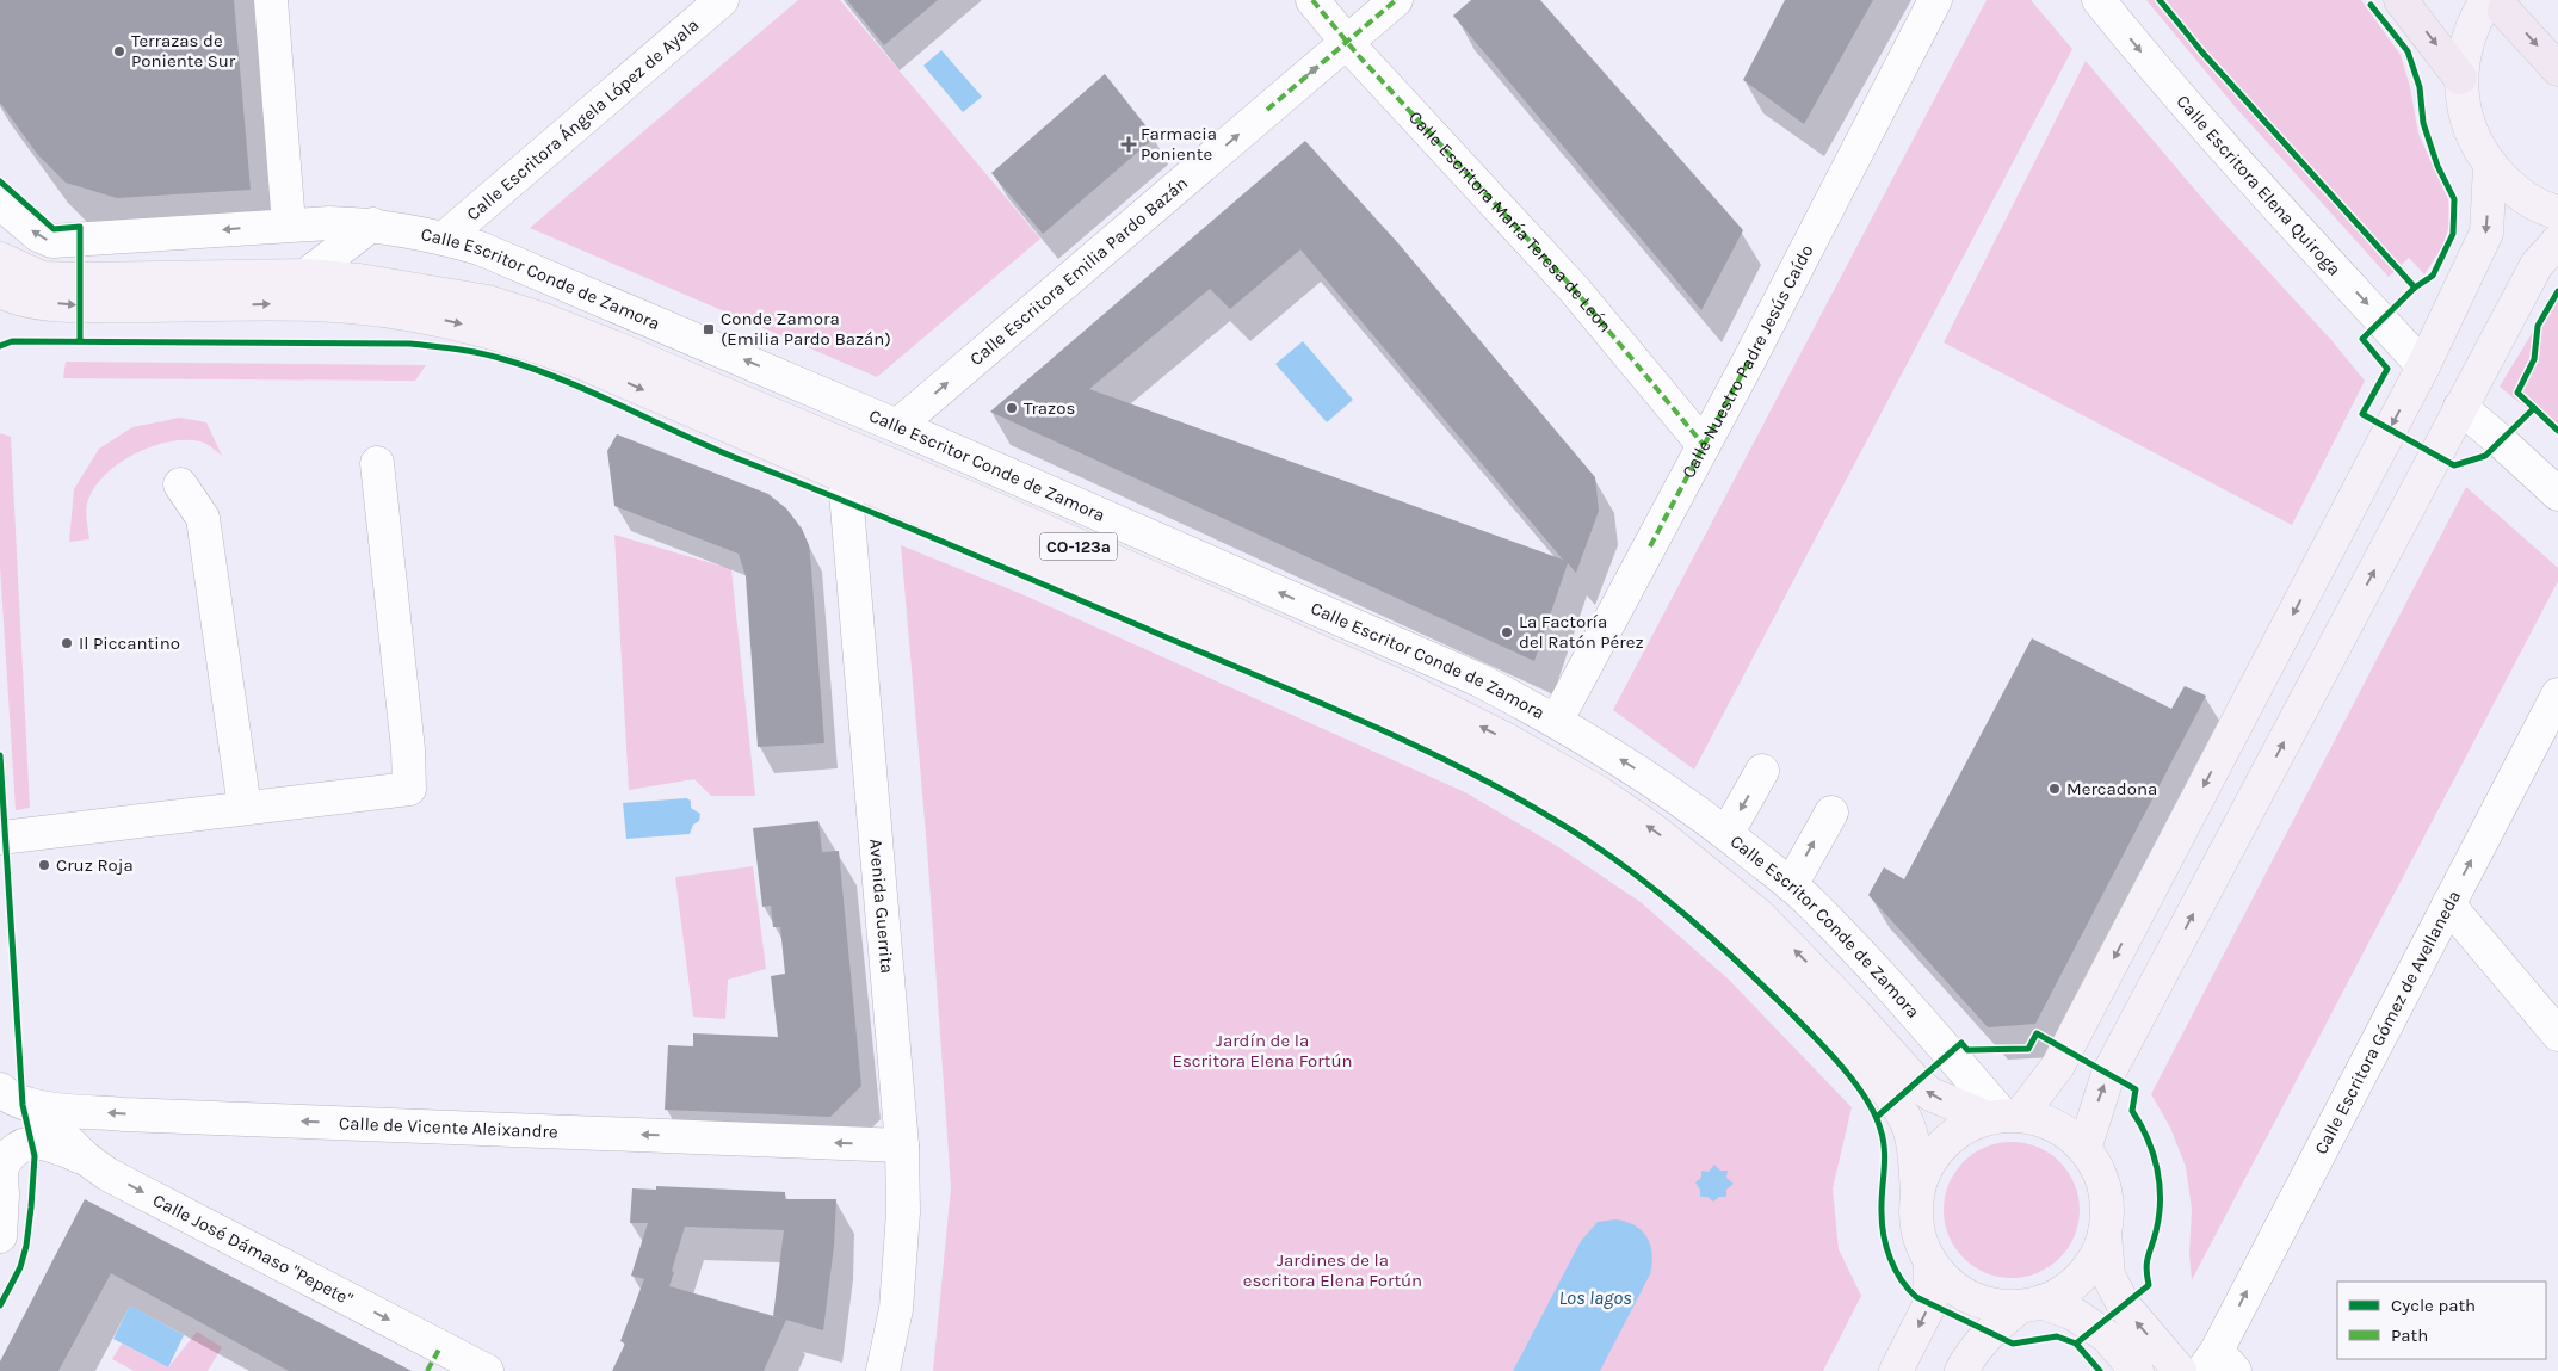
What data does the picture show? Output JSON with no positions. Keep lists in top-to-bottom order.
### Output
{
  "streets": {
    "main road": ["Calle Escritor Conde de Zamora", "CO-123a"],
    "street": [
      "Calle Escritora Ángela López de Ayala",
      "Calle Escritora Elena Quiroga",
      "Calle Escritora María Teresa de León",
      "Calle Escritora Emilia Pardo Bazán",
      "Calle Nuestro Padre Jesús Caído",
      "Avenida Guerrita",
      "Calle Escritora Gómez de Avellaneda",
      "Calle de Vicente Aleixandre",
      "Calle José Dámaso \"Pepete\""
    ]
  },
  "crossings": [
    ["Calle Escritora Ángela López de Ayala", "Calle Escritor Conde de Zamora"],
    ["Calle Escritora María Teresa de León", "Calle Escritora Emilia Pardo Bazán"],
    ["Calle Escritora María Teresa de León", "Calle Nuestro Padre Jesús Caído"],
    ["Calle Escritora Emilia Pardo Bazán", "Calle Escritor Conde de Zamora"],
    ["Calle Escritor Conde de Zamora", "Calle Nuestro Padre Jesús Caído"],
    ["Calle Escritor Conde de Zamora", "CO-123a"],
    ["Calle Escritor Conde de Zamora", "Avenida Guerrita"],
    ["CO-123a", "Avenida Guerrita"],
    ["Avenida Guerrita", "Calle de Vicente Aleixandre"],
    ["Calle de Vicente Aleixandre", "Calle José Dámaso \"Pepete\""]
  ],
  "one_way": [
    "Calle Escritora Elena Quiroga",
    "Calle Escritora Emilia Pardo Bazán",
    "Calle Escritor Conde de Zamora",
    "Calle Escritora Gómez de Avellaneda",
    "Calle de Vicente Aleixandre",
    "Calle José Dámaso \"Pepete\""
  ],
  "water": ["Los lagos"],
  "parks": ["Jardín de la Escritora Elena Fortún", "Jardines de la escritora Elena Fortún"],
  "places": {
    "other": [
      "Terrazas de Poniente Sur",
      "Trazos",
      "La Factoría del Ratón Pérez",
      "Il Piccantino",
      "Mercadona",
      "Cruz Roja"
    ],
    "health": ["Farmacia Poniente"],
    "transit": ["Conde Zamora (Emilia Pardo Bazán)"]
  },
  "legend": ["Cycle path", "Path"]
}
